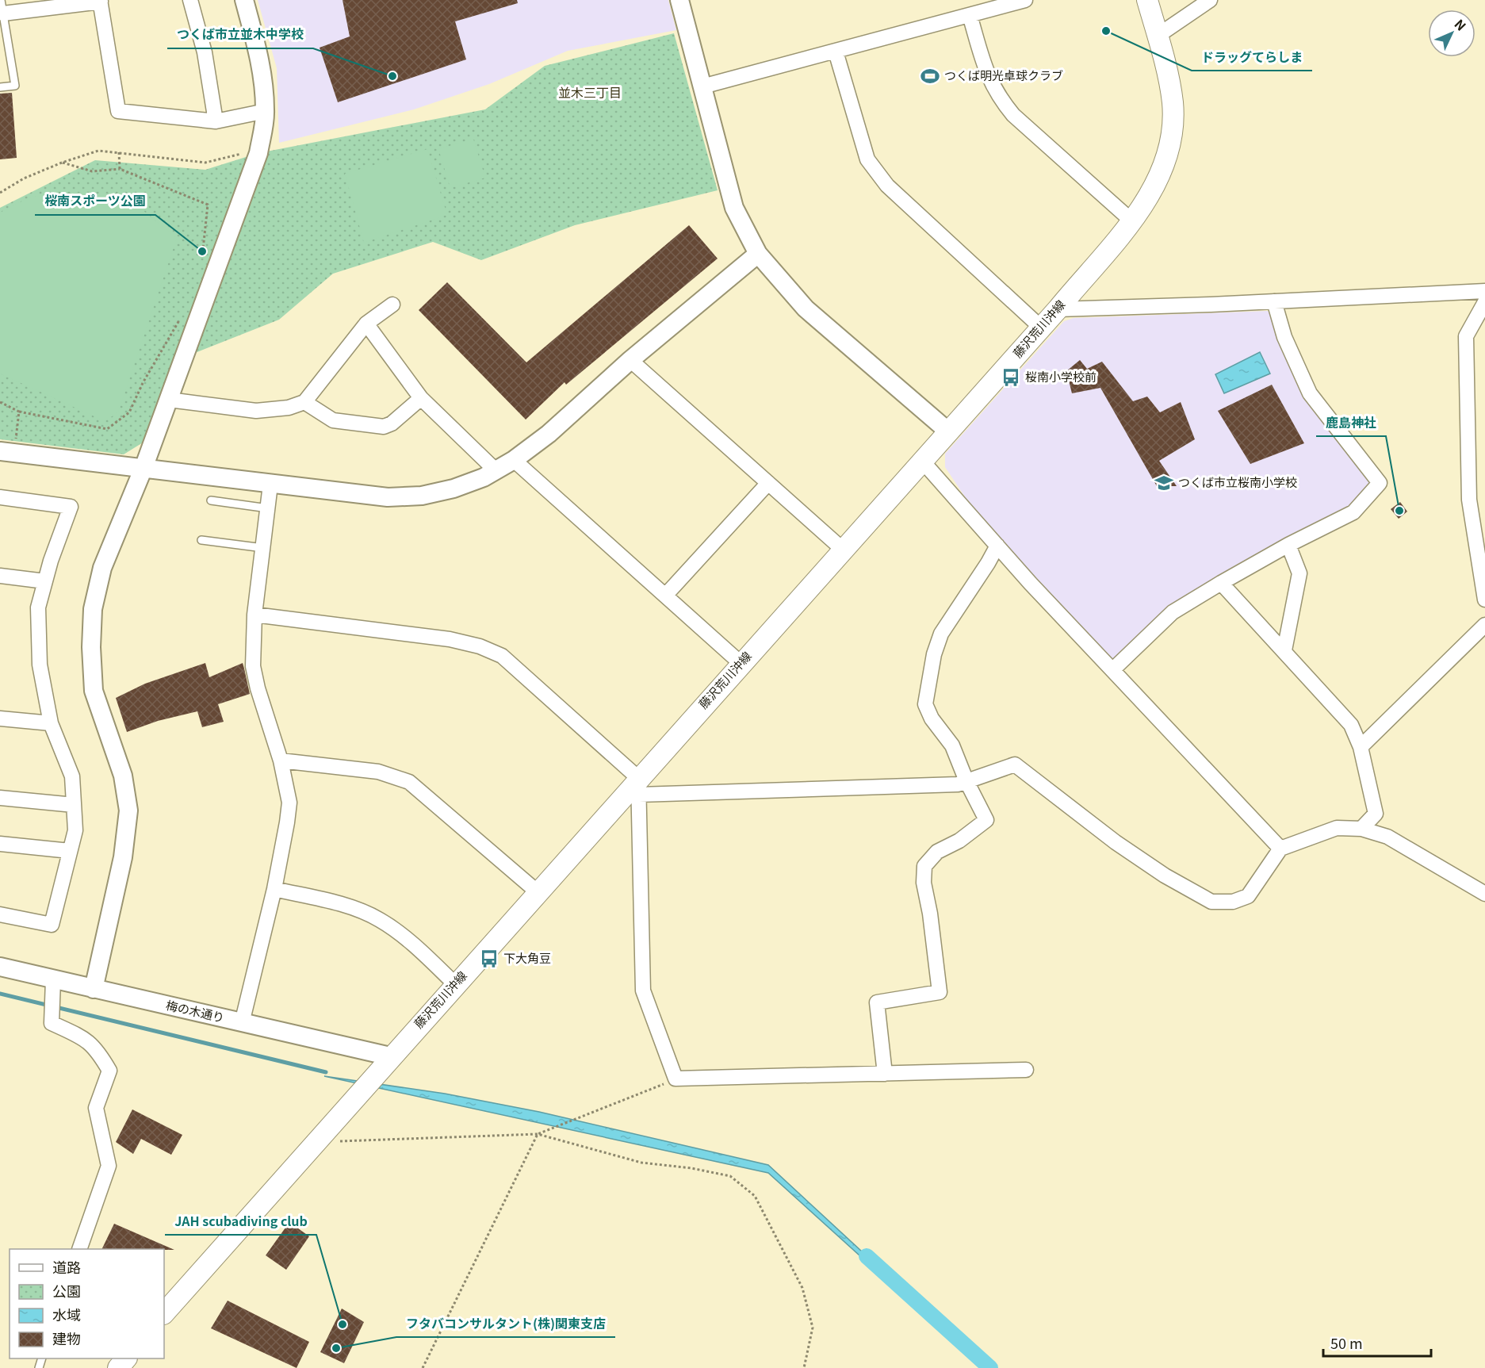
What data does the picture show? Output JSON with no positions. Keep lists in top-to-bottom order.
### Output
{
  "streets": {
    "main road": ["藤沢荒川沖線"],
    "street": ["梅の木通り"]
  },
  "crossings": [
    ["藤沢荒川沖線", "梅の木通り"]
  ],
  "districts": ["並木三丁目"],
  "places": {
    "other": [
      "ドラッグてらしま",
      "つくば市立並木中学校",
      "桜南スポーツ公園",
      "鹿島神社",
      "JAH scubadiving club",
      "フタバコンサルタント(株)関東支店"
    ],
    "sports": ["つくば明光卓球クラブ"],
    "bus stop": ["桜南小学校前", "下大角豆"],
    "school or university": ["つくば市立桜南小学校"]
  },
  "legend": [
    "道路",
    "公園",
    "水域",
    "建物"
  ],
  "scale_bar": "50 m",
  "north": "top right"
}
